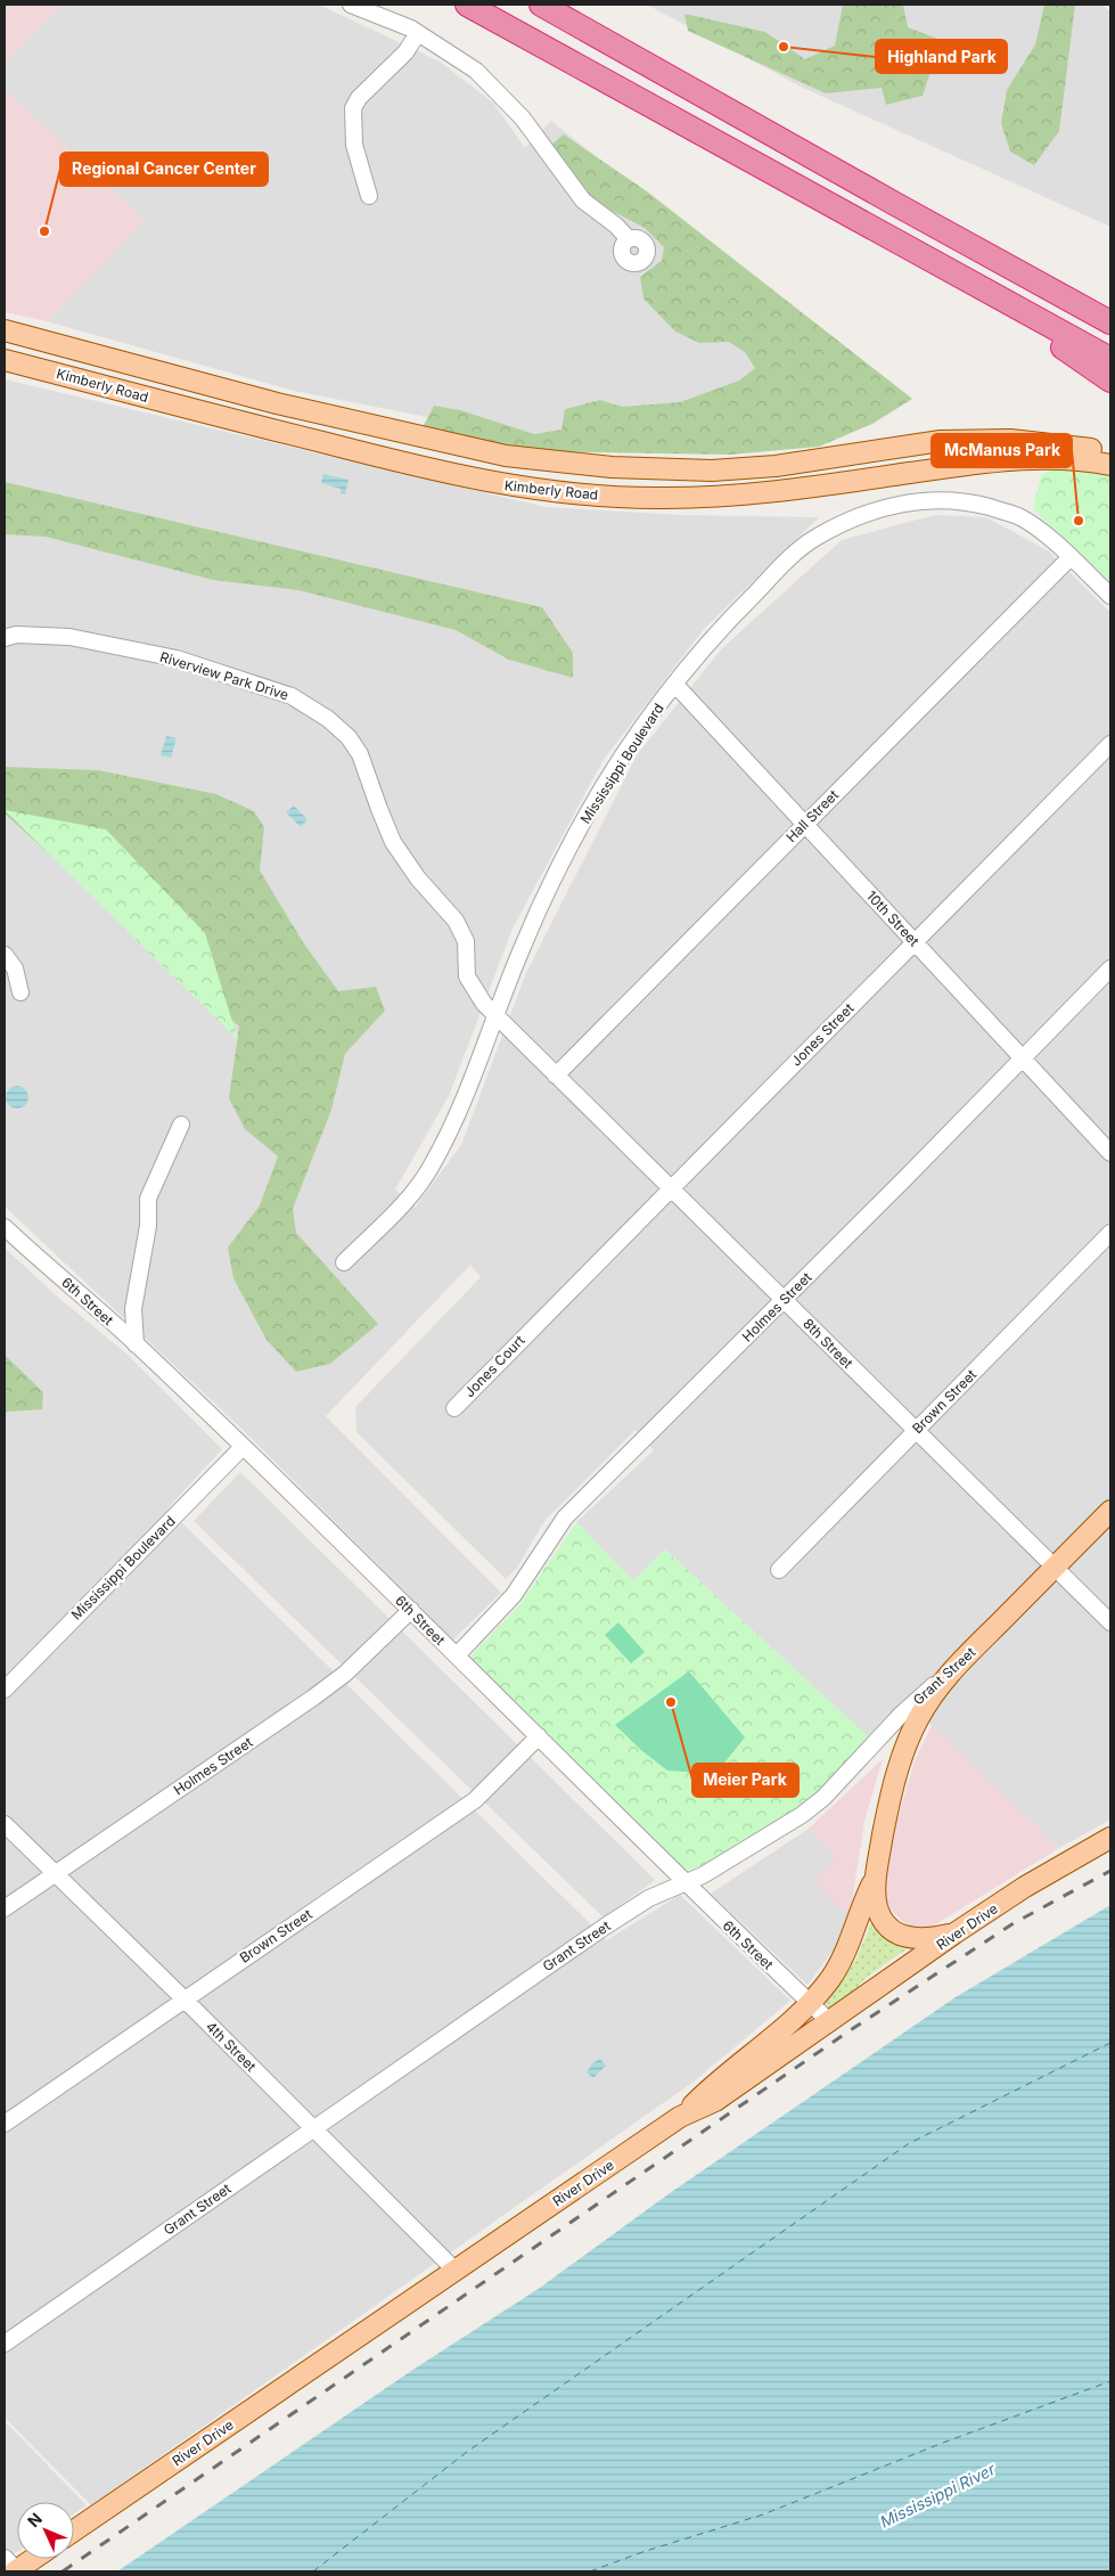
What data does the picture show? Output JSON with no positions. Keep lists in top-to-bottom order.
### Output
{
  "streets": {
    "main road": ["Kimberly Road", "Grant Street", "River Drive"],
    "street": [
      "Riverview Park Drive",
      "Mississippi Boulevard",
      "Hall Street",
      "10th Street",
      "Jones Street",
      "6th Street",
      "Holmes Street",
      "8th Street",
      "Jones Court",
      "Brown Street",
      "4th Street"
    ]
  },
  "crossings": [
    ["Riverview Park Drive", "Mississippi Boulevard"],
    ["Riverview Park Drive", "8th Street"],
    ["Mississippi Boulevard", "Hall Street"],
    ["Mississippi Boulevard", "10th Street"],
    ["Mississippi Boulevard", "6th Street"],
    ["Mississippi Boulevard", "8th Street"],
    ["Hall Street", "10th Street"],
    ["Hall Street", "8th Street"],
    ["10th Street", "Jones Street"],
    ["10th Street", "Holmes Street"],
    ["Jones Street", "8th Street"],
    ["Jones Street", "Jones Court"],
    ["6th Street", "Holmes Street"],
    ["6th Street", "Brown Street"],
    ["6th Street", "Grant Street"],
    ["6th Street", "River Drive"],
    ["Holmes Street", "8th Street"],
    ["Holmes Street", "4th Street"],
    ["8th Street", "Brown Street"],
    ["8th Street", "Grant Street"],
    ["Brown Street", "4th Street"],
    ["Grant Street", "4th Street"],
    ["River Drive", "4th Street"]
  ],
  "water": ["Mississippi River"],
  "places": [
    "Highland Park",
    "Regional Cancer Center",
    "McManus Park",
    "Meier Park"
  ],
  "north": "top left"
}
